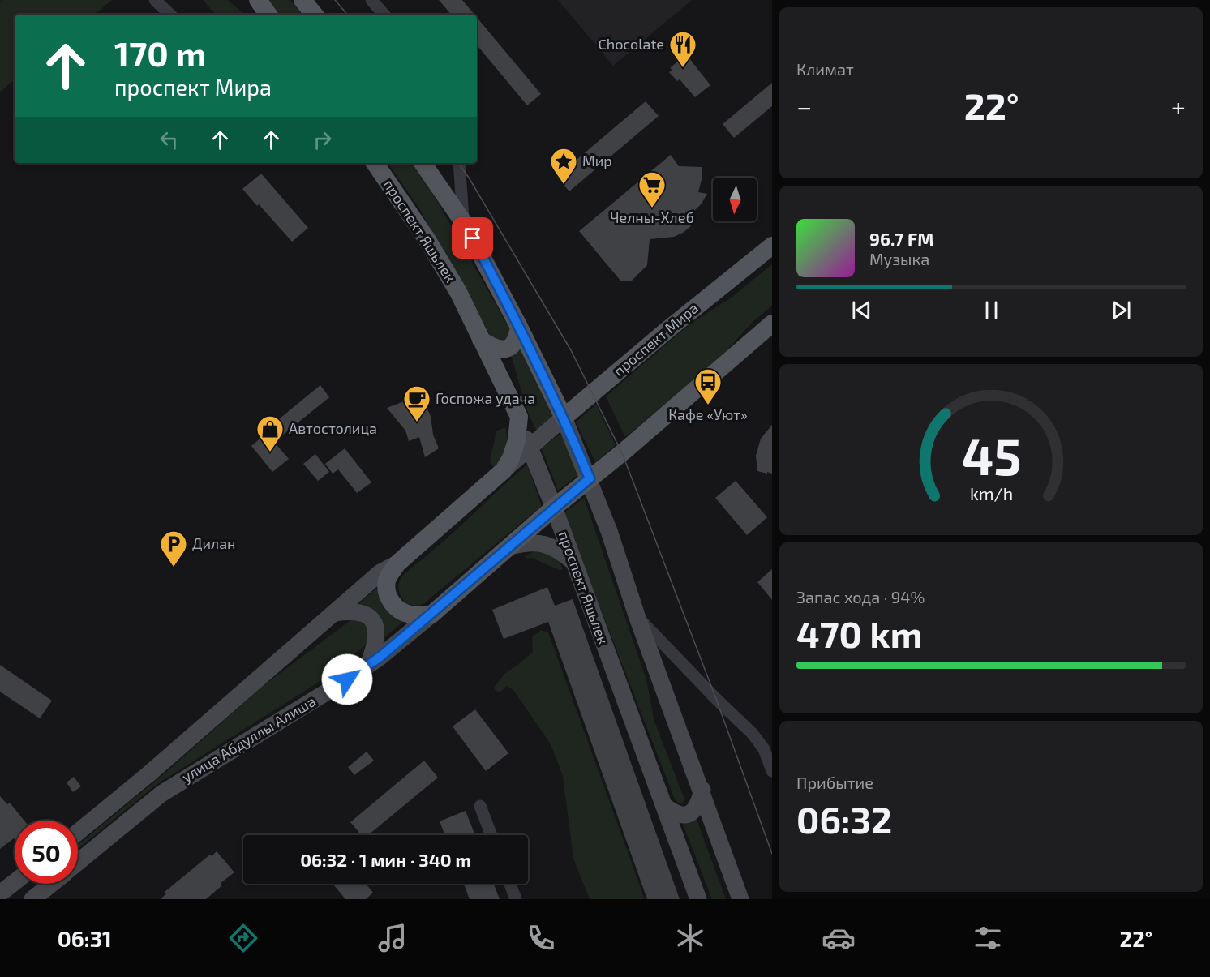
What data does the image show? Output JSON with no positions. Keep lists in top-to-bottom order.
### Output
{
  "streets": {
    "main road": ["проспект Яшьлек", "проспект Мира", "улица Абдуллы Алиша"]
  },
  "crossings": [
    ["проспект Яшьлек", "улица Абдуллы Алиша"],
    ["проспект Мира", "улица Абдуллы Алиша"]
  ],
  "places": {
    "restaurant": ["Chocolate"],
    "place": ["Мир"],
    "supermarket": ["Челны-Хлеб"],
    "bus stop": ["Кафе «Уют»"],
    "cafe": ["Госпожа удача"],
    "shop": ["Автостолица"],
    "parking": ["Дилан"]
  },
  "north": "bottom",
  "page": {
    "tile": [
      "Климат",
      ["Запас хода · 94%", "470 km"],
      ["Прибытие", "06:32"]
    ],
    "turn": ["170 m", "проспект Мира"],
    "heat": ["−", "22°", "+"],
    "song": ["96.7 FM", "Музыка"],
    "limit": "50",
    "trip": "06:32 · 1 мин · 340 m",
    "tabs": ["06:31", "22°"],
    "gauge": ["45", "km/h"]
  }
}
